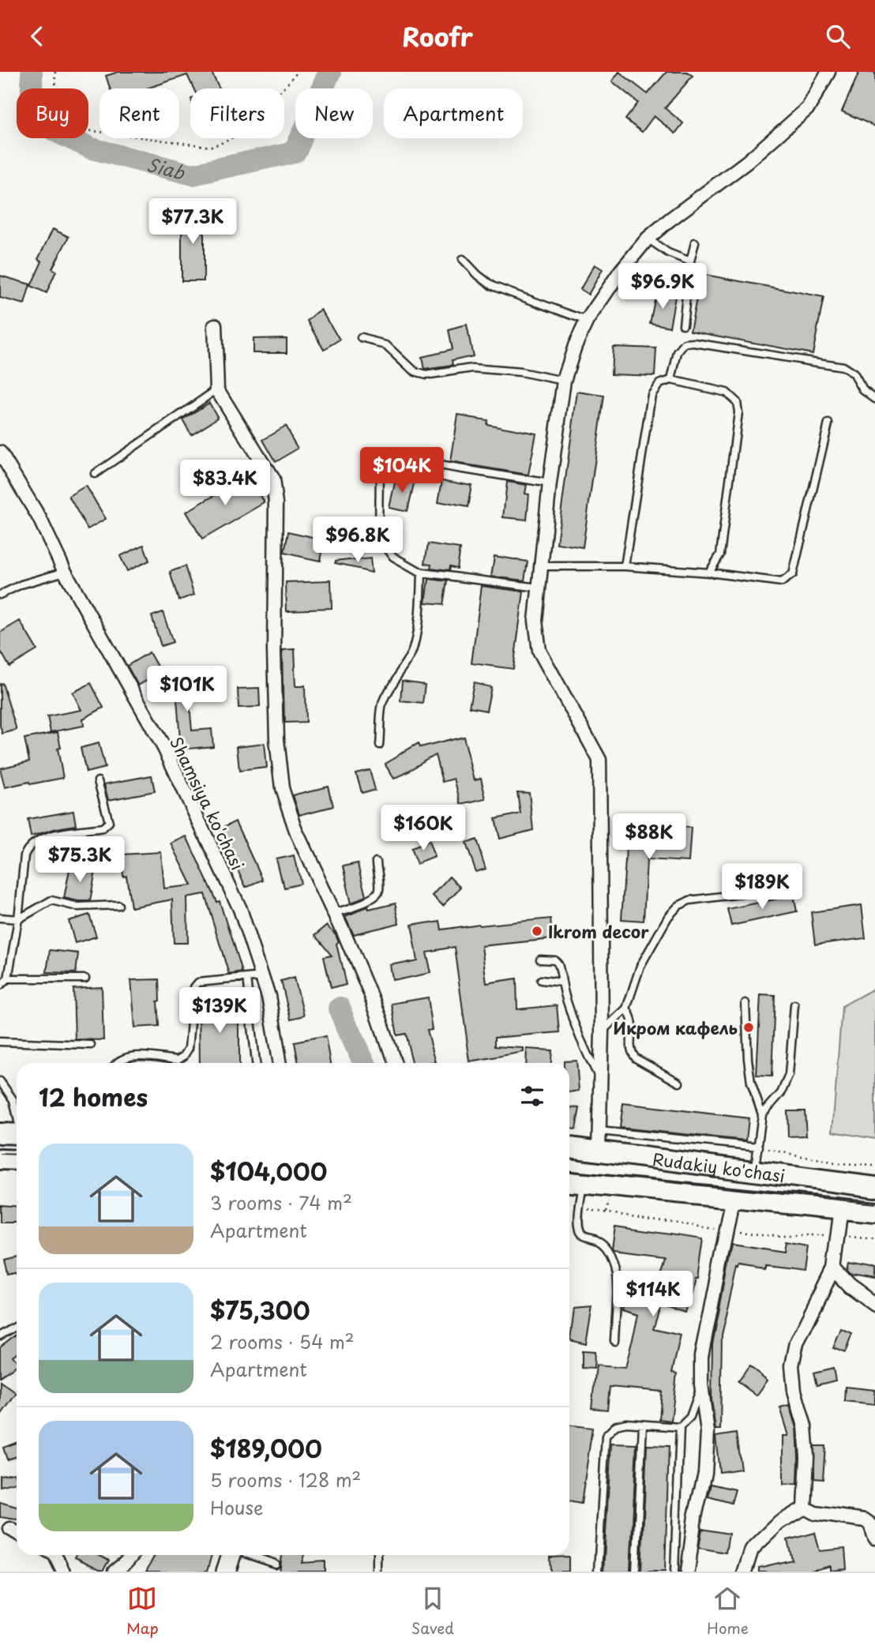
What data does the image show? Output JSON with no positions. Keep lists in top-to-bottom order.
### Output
{
  "streets": {
    "main road": ["Rudakiy ko'chasi"],
    "street": ["Shamsiya ko'chasi"]
  },
  "water": ["Siab"],
  "places": ["Ikrom decor", "Икром кафель"],
  "page": {
    "header": "Roofr",
    "chip": [
      "Buy",
      "Rent",
      "Filters",
      "New",
      "Apartment"
    ],
    "price": [
      "$77.3K",
      "$96.9K",
      "$104K",
      "$83.4K",
      "$96.8K",
      "$101K",
      "$160K",
      "$88K",
      "$75.3K",
      "$189K",
      "$139K",
      "$114K"
    ],
    "heading": "12 homes",
    "list": [
      {
        "name": "$104,000",
        "note": "3 rooms · 74 m² · Apartment"
      },
      {
        "name": "$75,300",
        "note": "2 rooms · 54 m² · Apartment"
      },
      {
        "name": "$189,000",
        "note": "5 rooms · 128 m² · House"
      }
    ],
    "tabs": ["Map", "Saved", "Home"]
  }
}
